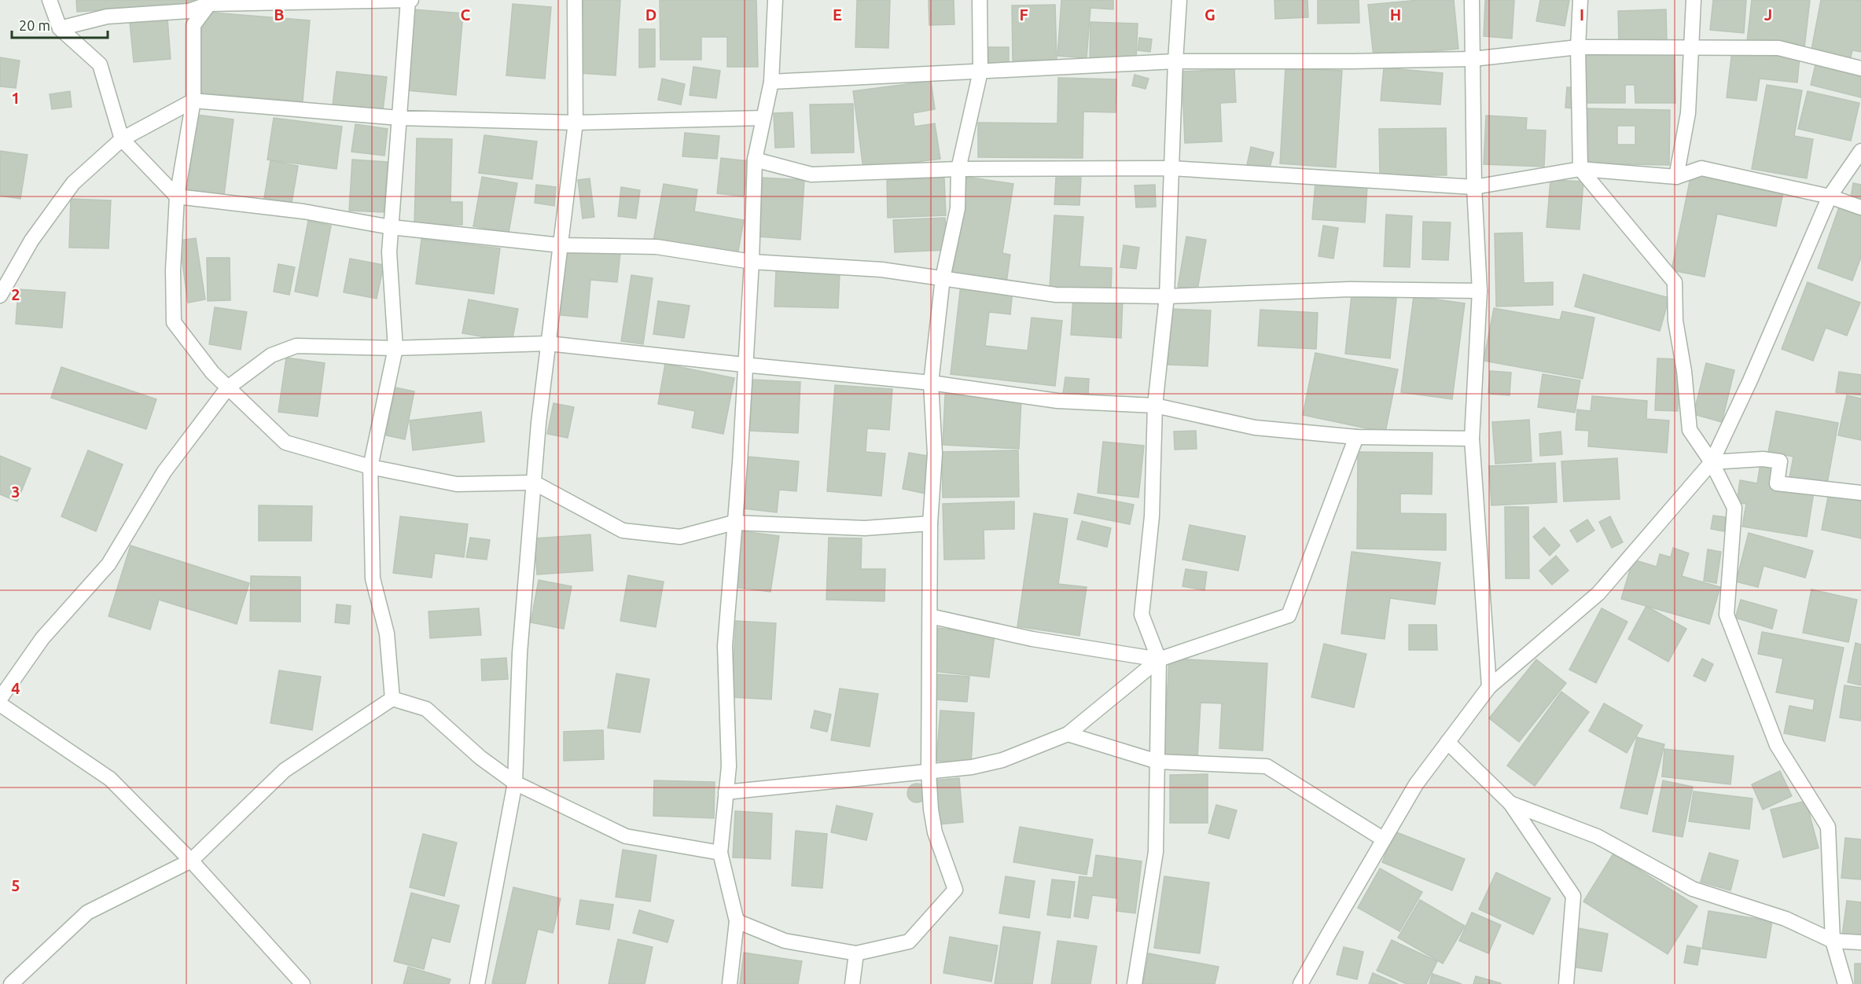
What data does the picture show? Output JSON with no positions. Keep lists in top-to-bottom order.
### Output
{
  "scale_bar": "20 m",
  "grid": {
    "columns": [
      "B",
      "C",
      "D",
      "E",
      "F",
      "G",
      "H",
      "I",
      "J"
    ],
    "rows": [
      "1",
      "2",
      "3",
      "4",
      "5"
    ]
  }
}
